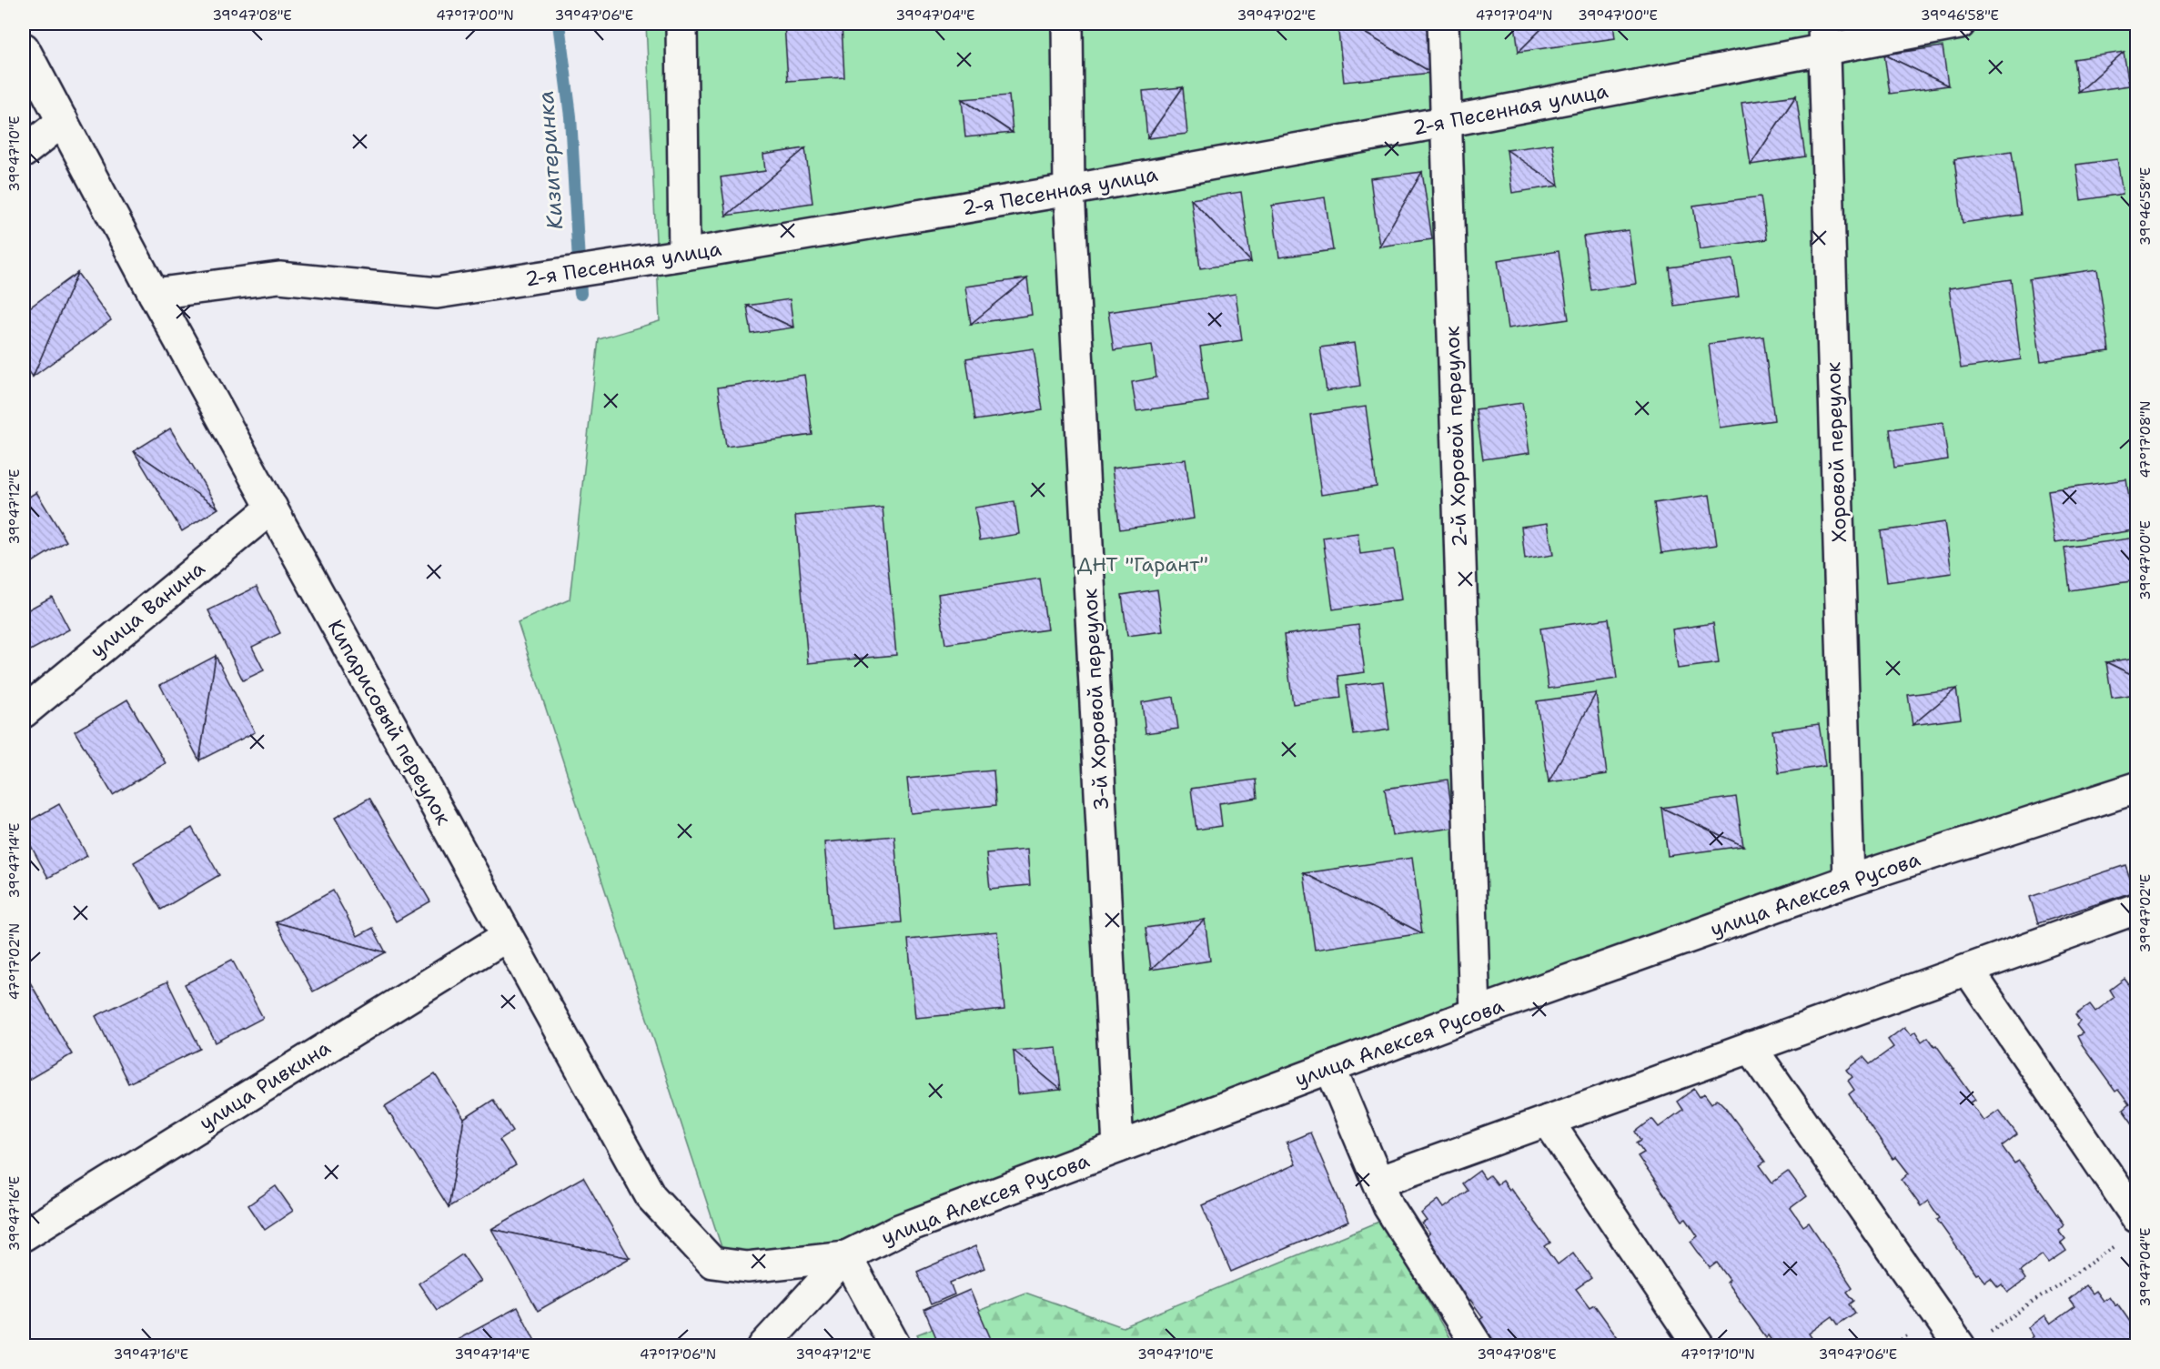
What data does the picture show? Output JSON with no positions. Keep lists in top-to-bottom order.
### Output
{
  "streets": {
    "street": [
      "2-я Песенная улица",
      "2-й Хоровой переулок",
      "Хоровой переулок",
      "улица Ванина",
      "3-й Хоровой переулок",
      "Кипарисовый переулок",
      "улица Алексея Русова",
      "улица Ривкина"
    ]
  },
  "crossings": [
    ["2-я Песенная улица", "2-й Хоровой переулок"],
    ["2-я Песенная улица", "Хоровой переулок"],
    ["2-я Песенная улица", "3-й Хоровой переулок"],
    ["2-я Песенная улица", "Кипарисовый переулок"],
    ["2-й Хоровой переулок", "улица Алексея Русова"],
    ["Хоровой переулок", "улица Алексея Русова"],
    ["улица Ванина", "Кипарисовый переулок"],
    ["3-й Хоровой переулок", "улица Алексея Русова"],
    ["Кипарисовый переулок", "улица Алексея Русова"],
    ["Кипарисовый переулок", "улица Ривкина"]
  ],
  "water": ["Кизитеринка"],
  "parks": ["ДНТ \"Гарант\""],
  "coordinates": [
    "39°47'08\"E",
    "47°17'00\"N",
    "39°47'06\"E",
    "39°47'04\"E",
    "39°47'02\"E",
    "47°17'04\"N",
    "39°47'00\"E",
    "39°46'58\"E",
    "39°47'10\"E",
    "47°17'08\"N",
    "39°47'12\"E",
    "39°47'14\"E",
    "47°17'02\"N",
    "39°47'16\"E",
    "47°17'06\"N",
    "47°17'10\"N"
  ]
}
